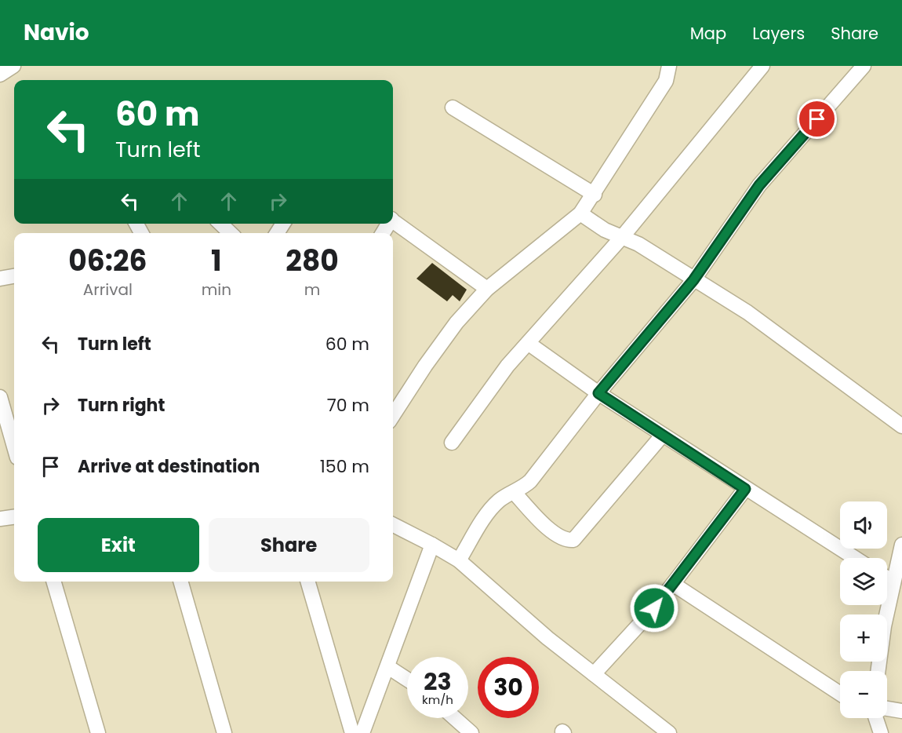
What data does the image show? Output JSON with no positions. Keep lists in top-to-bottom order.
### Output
{
  "page": {
    "header": "Navio",
    "nav": ["Map", "Layers", "Share"],
    "turn": ["60 m", "Turn left"],
    "eta": [
      "06:26",
      "Arrival",
      "1",
      "min",
      "280",
      "m"
    ],
    "list": [
      {
        "name": "Turn left",
        "value": "60 m"
      },
      {
        "name": "Turn right",
        "value": "70 m"
      },
      {
        "name": "Arrive at destination",
        "value": "150 m"
      }
    ],
    "map_buttons": ["+", "−"],
    "buttons": ["Exit", "Share"],
    "speed": "23 km/h",
    "limit": "30"
  }
}
